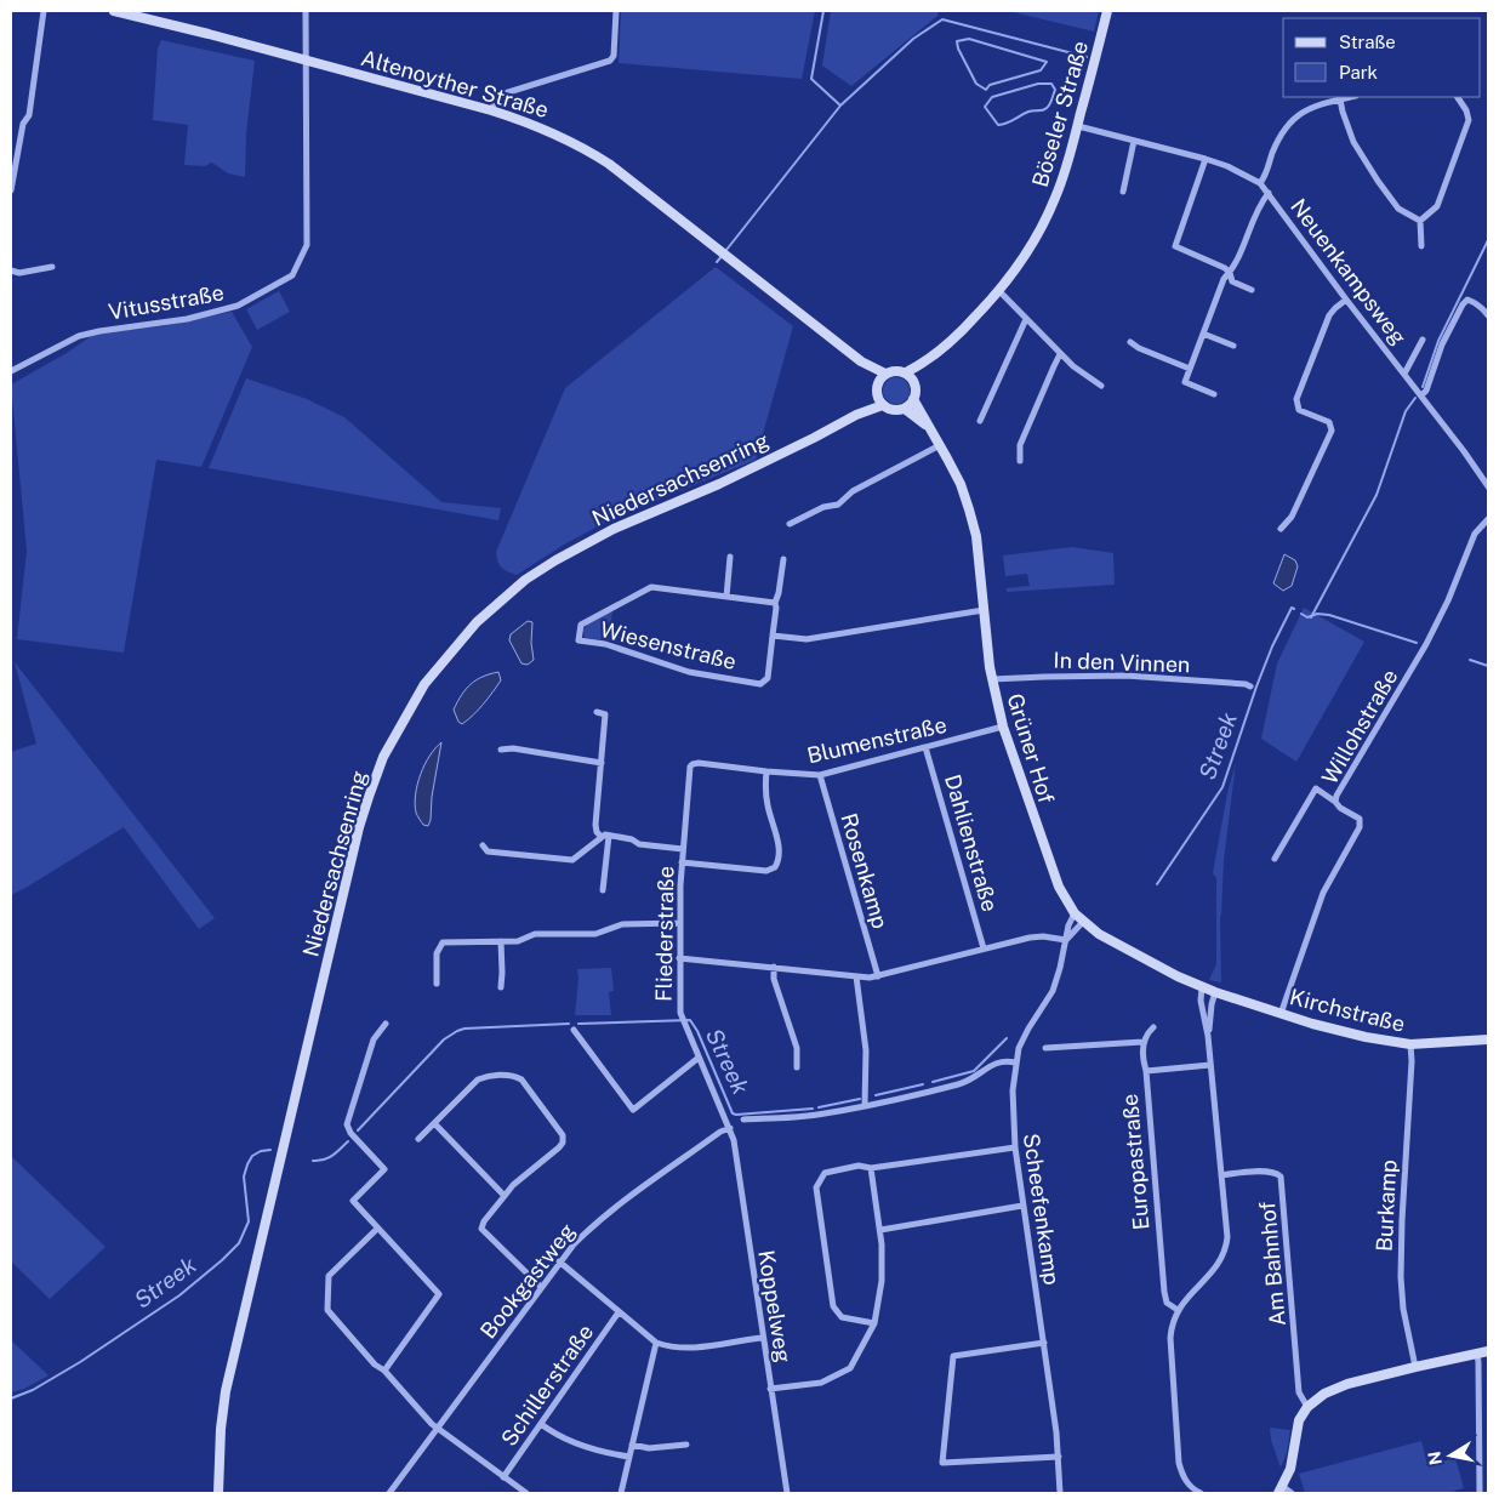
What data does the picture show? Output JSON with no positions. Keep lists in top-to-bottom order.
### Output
{
  "streets": {
    "main road": [
      "Altenoyther Straße",
      "Böseler Straße",
      "Niedersachsenring",
      "Grüner Hof",
      "Kirchstraße"
    ],
    "street": [
      "Neuenkampsweg",
      "Vitusstraße",
      "Wiesenstraße",
      "In den Vinnen",
      "Willohstraße",
      "Blumenstraße",
      "Dahlienstraße",
      "Rosenkamp",
      "Fliederstraße",
      "Europastraße",
      "Burkamp",
      "Scheefenkamp",
      "Am Bahnhof",
      "Bookgastweg",
      "Koppelweg",
      "Schillerstraße"
    ]
  },
  "crossings": [
    ["Altenoyther Straße", "Böseler Straße"],
    ["Altenoyther Straße", "Vitusstraße"],
    ["Altenoyther Straße", "Niedersachsenring"],
    ["Altenoyther Straße", "Grüner Hof"],
    ["Böseler Straße", "Neuenkampsweg"],
    ["Böseler Straße", "Niedersachsenring"],
    ["Böseler Straße", "Grüner Hof"],
    ["Niedersachsenring", "Grüner Hof"],
    ["In den Vinnen", "Grüner Hof"],
    ["Willohstraße", "Kirchstraße"],
    ["Blumenstraße", "Grüner Hof"],
    ["Blumenstraße", "Dahlienstraße"],
    ["Blumenstraße", "Rosenkamp"],
    ["Blumenstraße", "Fliederstraße"],
    ["Grüner Hof", "Kirchstraße"],
    ["Grüner Hof", "Scheefenkamp"],
    ["Fliederstraße", "Bookgastweg"],
    ["Fliederstraße", "Koppelweg"],
    ["Kirchstraße", "Burkamp"],
    ["Bookgastweg", "Koppelweg"]
  ],
  "water": ["Streek"],
  "legend": ["Straße", "Park"],
  "north": "left"
}
